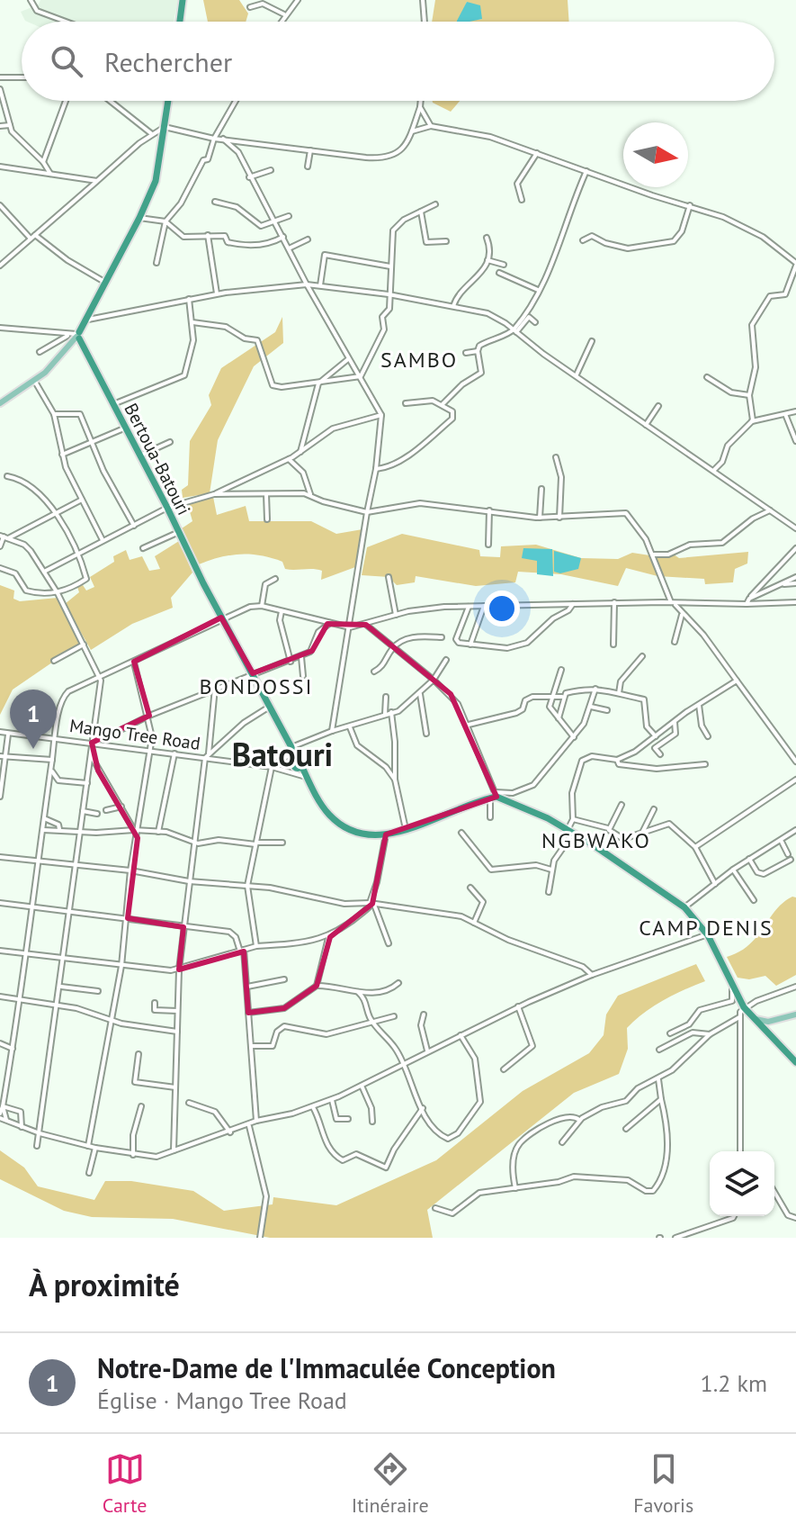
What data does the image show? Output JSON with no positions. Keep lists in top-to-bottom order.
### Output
{
  "streets": {
    "highway": ["Bertoua-Batouri"],
    "street": ["Mango Tree Road"]
  },
  "crossings": [
    ["Bertoua-Batouri", "Mango Tree Road"]
  ],
  "districts": [
    "SAMBO",
    "BONDOSSI",
    "Batouri",
    "NGBWAKO",
    "CAMP DENIS"
  ],
  "north": "right",
  "page": {
    "search": "Rechercher",
    "pins": "1",
    "heading": "À proximité",
    "list": [
      {
        "mark": "1",
        "name": "Notre-Dame de l'Immaculée Conception",
        "note": "Église · Mango Tree Road",
        "value": "1.2 km"
      }
    ],
    "nav": ["Carte", "Itinéraire", "Favoris"]
  }
}
